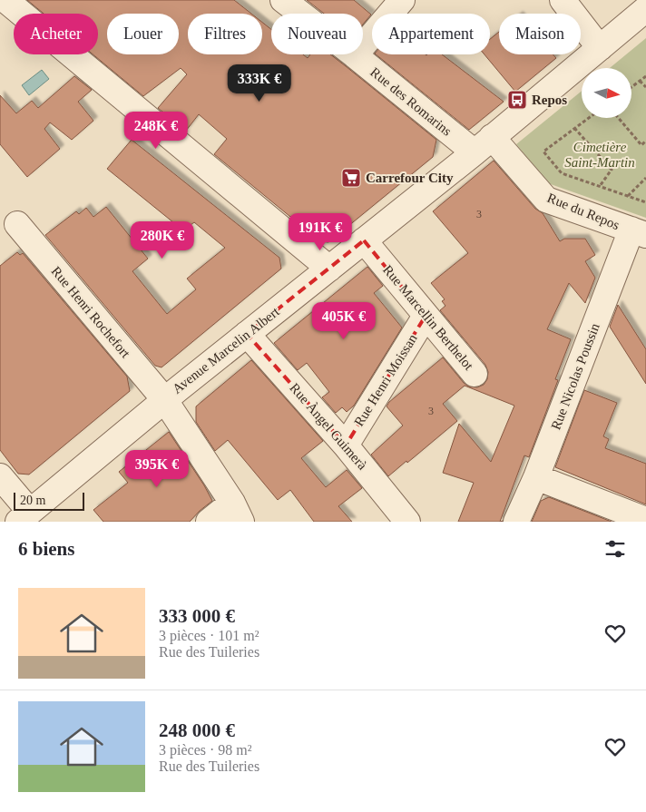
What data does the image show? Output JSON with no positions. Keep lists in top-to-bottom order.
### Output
{
  "streets": {
    "street": [
      "Rue des Romarins",
      "Rue du Repos",
      "Rue Henri Rochefort",
      "Rue Marcellin Berthelot",
      "Avenue Marcelin Albert",
      "Rue Nicolas Poussin",
      "Rue Henri Moissan",
      "Rue Àngel Guimerà"
    ]
  },
  "crossings": [
    ["Rue des Romarins", "Rue du Repos"],
    ["Rue des Romarins", "Avenue Marcelin Albert"],
    ["Rue du Repos", "Avenue Marcelin Albert"],
    ["Rue du Repos", "Rue Nicolas Poussin"],
    ["Rue Henri Rochefort", "Avenue Marcelin Albert"],
    ["Rue Marcellin Berthelot", "Avenue Marcelin Albert"],
    ["Rue Marcellin Berthelot", "Rue Henri Moissan"],
    ["Avenue Marcelin Albert", "Rue Àngel Guimerà"],
    ["Rue Henri Moissan", "Rue Àngel Guimerà"]
  ],
  "parks": ["Cimetière Saint-Martin"],
  "places": {
    "bus stop": ["Repos"],
    "supermarket": ["Carrefour City"]
  },
  "house_numbers": ["3", "3"],
  "scale_bar": "20 m",
  "north": "right",
  "page": {
    "chip": [
      "Acheter",
      "Louer",
      "Filtres",
      "Nouveau",
      "Appartement",
      "Maison"
    ],
    "price": [
      "333K €",
      "248K €",
      "191K €",
      "280K €",
      "405K €",
      "395K €"
    ],
    "scale": "20 m",
    "heading": "6 biens",
    "list": [
      {
        "name": "333 000 €",
        "note": "3 pièces · 101 m² · Rue des Tuileries"
      },
      {
        "name": "248 000 €",
        "note": "3 pièces · 98 m² · Rue des Tuileries"
      }
    ]
  }
}
